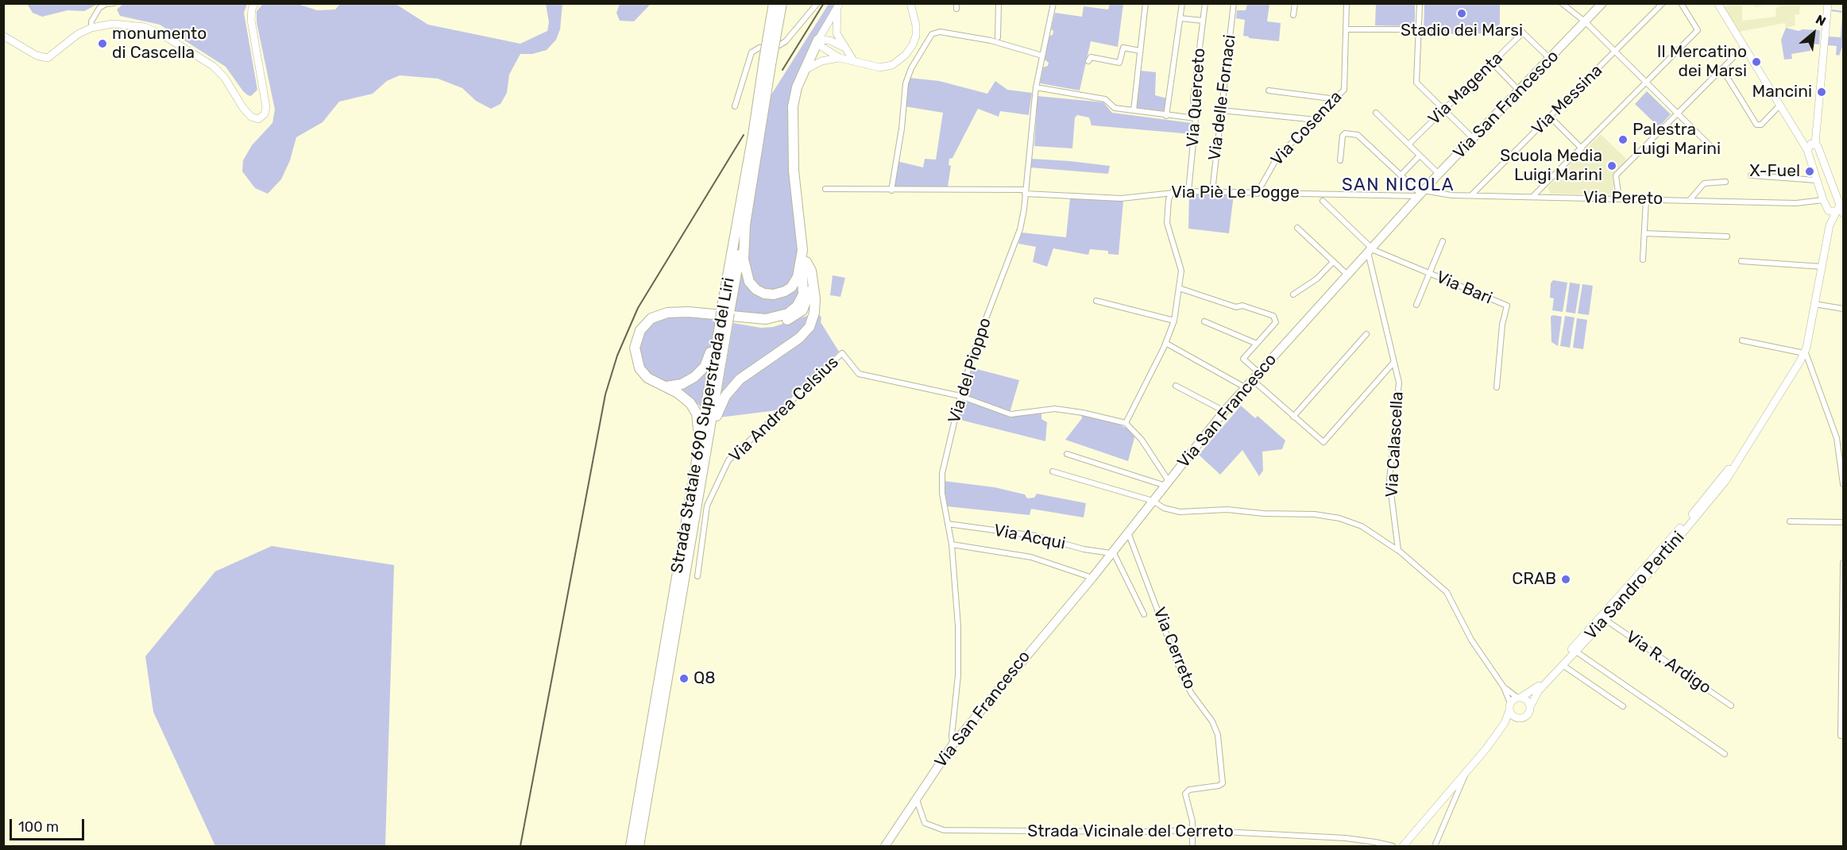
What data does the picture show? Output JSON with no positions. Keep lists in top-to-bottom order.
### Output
{
  "streets": {
    "highway": ["Strada Statale 690 Superstrada del Liri"],
    "main road": ["Via San Francesco", "Via Sandro Pertini"],
    "street": [
      "Via Magenta",
      "Via Querceto",
      "Via delle Fornaci",
      "Via Messina",
      "Via Cosenza",
      "Via Piè Le Pogge",
      "Via Pereto",
      "Via Bari",
      "Via del Pioppo",
      "Via Andrea Celsius",
      "Via Calascella",
      "Via Acqui",
      "Via Cerreto",
      "Via R. Ardigo",
      "Strada Vicinale del Cerreto"
    ]
  },
  "crossings": [
    ["Via Magenta", "Via San Francesco"],
    ["Via Querceto", "Via Piè Le Pogge"],
    ["Via delle Fornaci", "Via Piè Le Pogge"],
    ["Via Messina", "Via Pereto"],
    ["Via San Francesco", "Via Piè Le Pogge"],
    ["Via San Francesco", "Via Pereto"],
    ["Via San Francesco", "Via Bari"],
    ["Via San Francesco", "Via del Pioppo"],
    ["Via San Francesco", "Via Calascella"],
    ["Via San Francesco", "Via Acqui"],
    ["Via San Francesco", "Via Cerreto"],
    ["Via San Francesco", "Strada Vicinale del Cerreto"],
    ["Via Cosenza", "Via Piè Le Pogge"],
    ["Via Piè Le Pogge", "Via Pereto"],
    ["Via Piè Le Pogge", "Via del Pioppo"],
    ["Via Bari", "Via Calascella"],
    ["Via del Pioppo", "Via Andrea Celsius"],
    ["Via del Pioppo", "Via Acqui"],
    ["Via Sandro Pertini", "Via R. Ardigo"],
    ["Via Cerreto", "Strada Vicinale del Cerreto"]
  ],
  "districts": ["SAN NICOLA"],
  "places": [
    "Stadio dei Marsi",
    "monumento di Cascella",
    "Il Mercatino dei Marsi",
    "Mancini",
    "Palestra Luigi Marini",
    "Scuola Media Luigi Marini",
    "X-Fuel",
    "CRAB",
    "Q8"
  ],
  "scale_bar": "100 m",
  "north": "top right"
}
